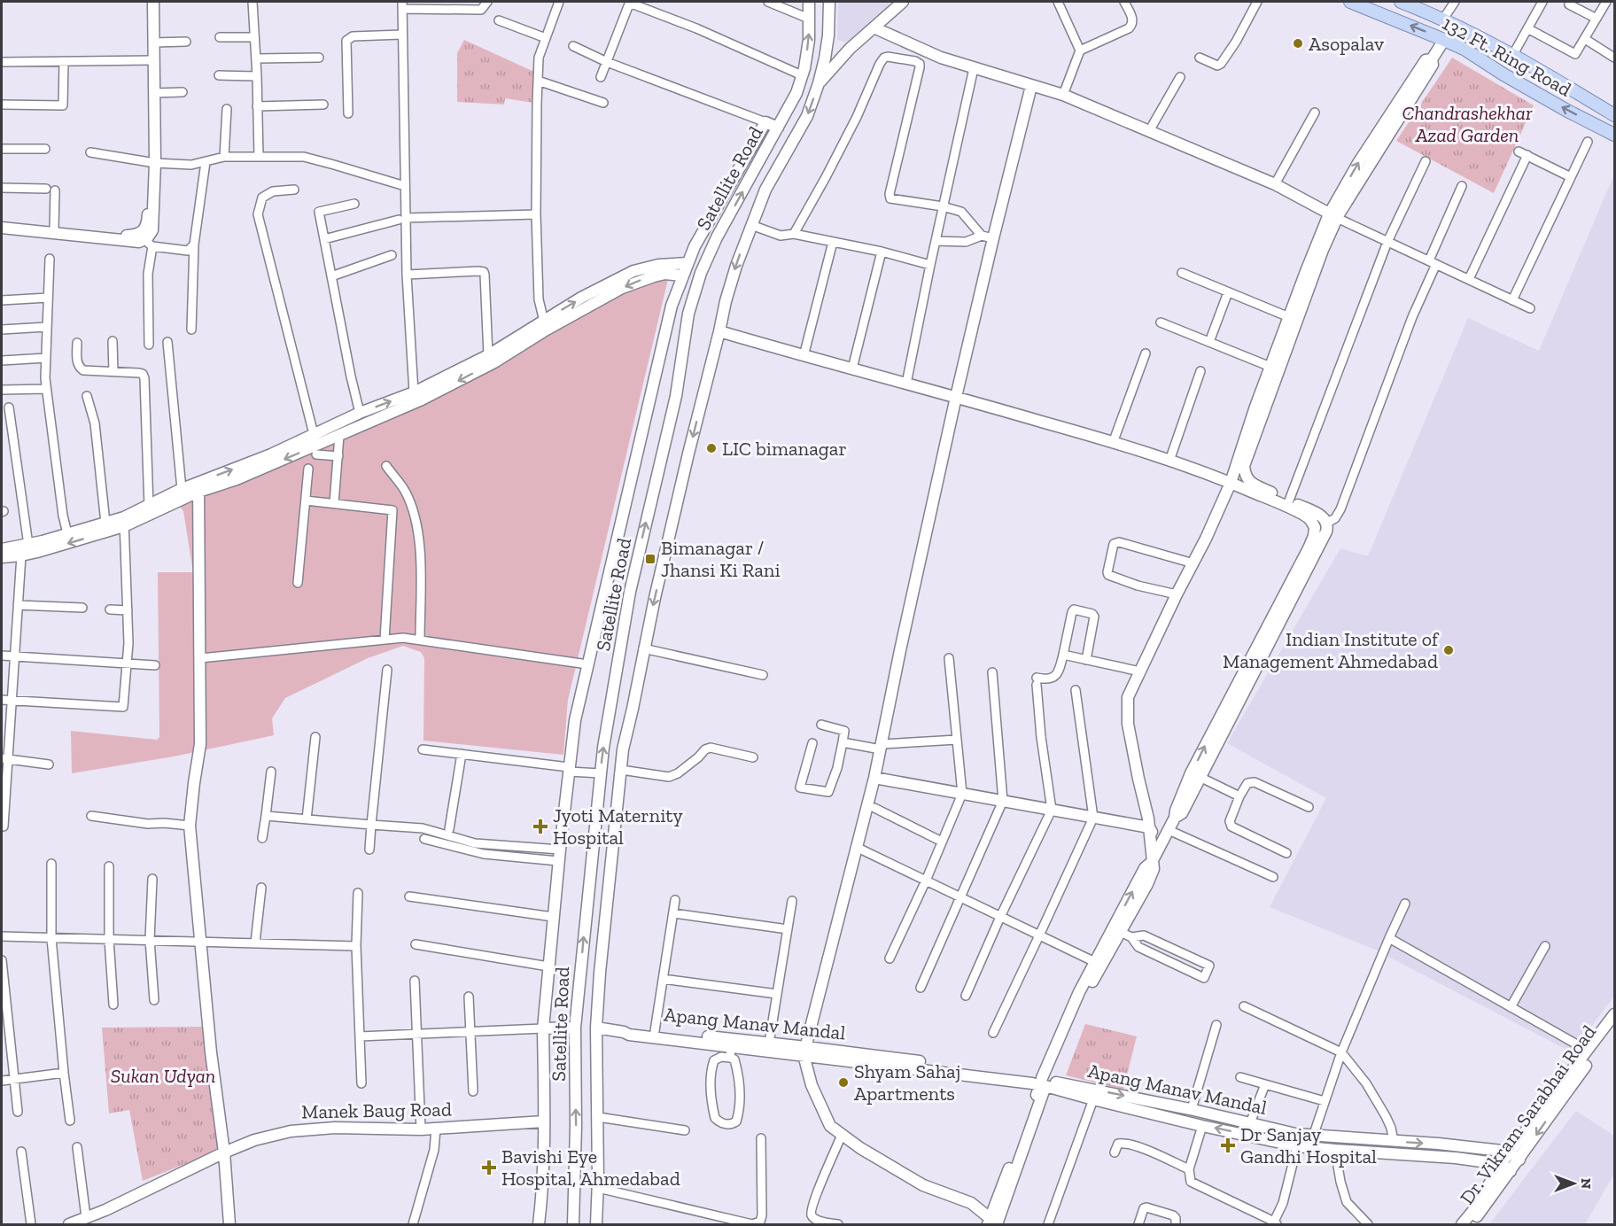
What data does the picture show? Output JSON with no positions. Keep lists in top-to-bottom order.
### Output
{
  "streets": {
    "main road": ["132 Ft. Ring Road"],
    "street": [
      "Satellite Road",
      "Apang Manav Mandal",
      "Manek Baug Road",
      "Dr. Vikram Sarabhai Road"
    ]
  },
  "crossings": [
    ["Apang Manav Mandal", "Dr. Vikram Sarabhai Road"]
  ],
  "parks": ["Chandrashekhar Azad Garden", "Sukan Udyan"],
  "places": {
    "other": [
      "Asopalav",
      "LIC bimanagar",
      "Indian Institute of Management Ahmedabad",
      "Shyam Sahaj Apartments"
    ],
    "transit": ["Bimanagar / Jhansi Ki Rani"],
    "health": ["Jyoti Maternity Hospital", "Dr Sanjay Gandhi Hospital", "Bavishi Eye Hospital, Ahmedabad"]
  },
  "north": "right"
}
